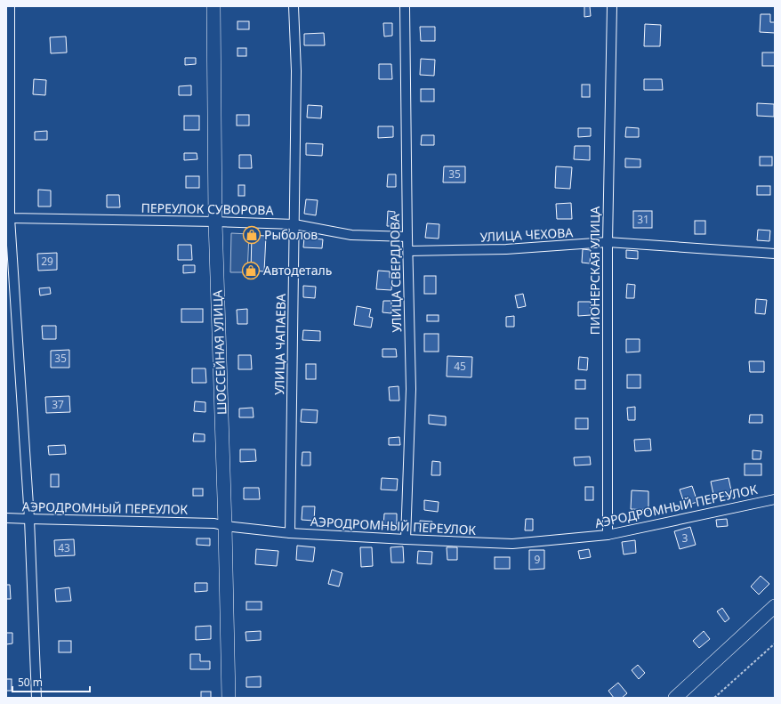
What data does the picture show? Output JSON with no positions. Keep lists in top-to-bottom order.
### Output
{
  "streets": {
    "main road": ["ШОССЕЙНАЯ УЛИЦА"],
    "street": [
      "ПЕРЕУЛОК СУВОРОВА",
      "УЛИЦА ЧЕХОВА",
      "ПИОНЕРСКАЯ УЛИЦА",
      "УЛИЦА СВЕРДЛОВА",
      "УЛИЦА ЧАПАЕВА",
      "АЭРОДРОМНЫЙ ПЕРЕУЛОК"
    ]
  },
  "crossings": [
    ["ПЕРЕУЛОК СУВОРОВА", "УЛИЦА СВЕРДЛОВА"],
    ["ПЕРЕУЛОК СУВОРОВА", "УЛИЦА ЧАПАЕВА"],
    ["ПЕРЕУЛОК СУВОРОВА", "ШОССЕЙНАЯ УЛИЦА"],
    ["УЛИЦА ЧЕХОВА", "ПИОНЕРСКАЯ УЛИЦА"],
    ["УЛИЦА ЧЕХОВА", "УЛИЦА СВЕРДЛОВА"],
    ["ПИОНЕРСКАЯ УЛИЦА", "АЭРОДРОМНЫЙ ПЕРЕУЛОК"],
    ["УЛИЦА СВЕРДЛОВА", "АЭРОДРОМНЫЙ ПЕРЕУЛОК"],
    ["УЛИЦА ЧАПАЕВА", "АЭРОДРОМНЫЙ ПЕРЕУЛОК"],
    ["ШОССЕЙНАЯ УЛИЦА", "АЭРОДРОМНЫЙ ПЕРЕУЛОК"]
  ],
  "places": {
    "shop": ["Рыболов", "Автодеталь"]
  },
  "house_numbers": [
    "35",
    "31",
    "29",
    "35",
    "45",
    "37",
    "3",
    "43",
    "9"
  ],
  "scale_bar": "50 m"
}
